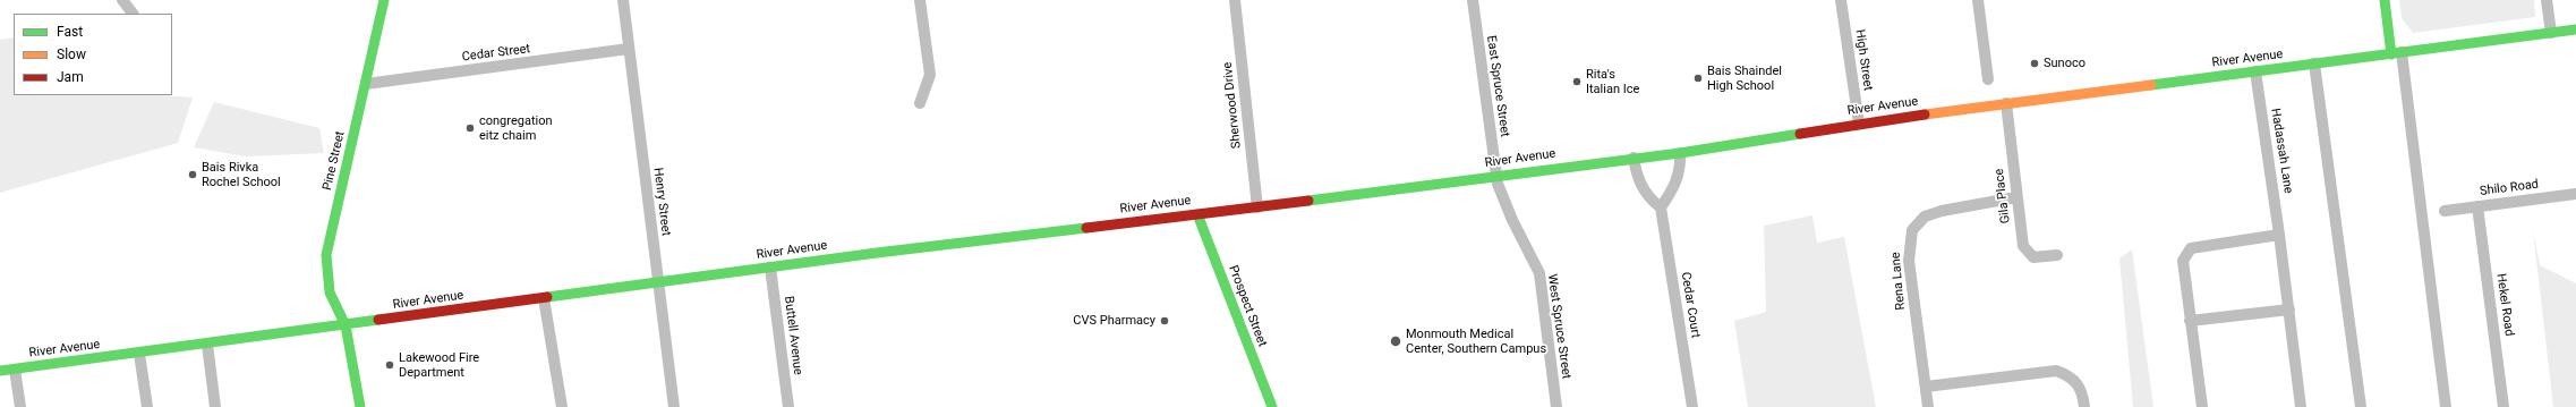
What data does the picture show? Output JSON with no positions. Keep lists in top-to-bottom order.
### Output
{
  "streets": {
    "main road": ["River Avenue", "Pine Street", "Prospect Street"],
    "street": [
      "Cedar Street",
      "High Street",
      "East Spruce Street",
      "Sherwood Drive",
      "Hadassah Lane",
      "Shilo Road",
      "Gila Place",
      "Henry Street",
      "Rena Lane",
      "Cedar Court",
      "Hekel Road",
      "West Spruce Street",
      "Buttell Avenue"
    ]
  },
  "crossings": [
    ["Cedar Street", "Pine Street"],
    ["Cedar Street", "Henry Street"],
    ["River Avenue", "High Street"],
    ["River Avenue", "East Spruce Street"],
    ["River Avenue", "Sherwood Drive"],
    ["River Avenue", "Hadassah Lane"],
    ["River Avenue", "Pine Street"],
    ["River Avenue", "Gila Place"],
    ["River Avenue", "Henry Street"],
    ["River Avenue", "Prospect Street"],
    ["River Avenue", "West Spruce Street"],
    ["River Avenue", "Buttell Avenue"],
    ["East Spruce Street", "West Spruce Street"],
    ["Shilo Road", "Hekel Road"],
    ["Gila Place", "Rena Lane"]
  ],
  "places": [
    "Sunoco",
    "Bais Shaindel High School",
    "Rita's Italian Ice",
    "congregation eitz chaim",
    "Bais Rivka Rochel School",
    "CVS Pharmacy",
    "Monmouth Medical Center, Southern Campus",
    "Lakewood Fire Department"
  ],
  "legend": ["Fast", "Slow", "Jam"]
}
